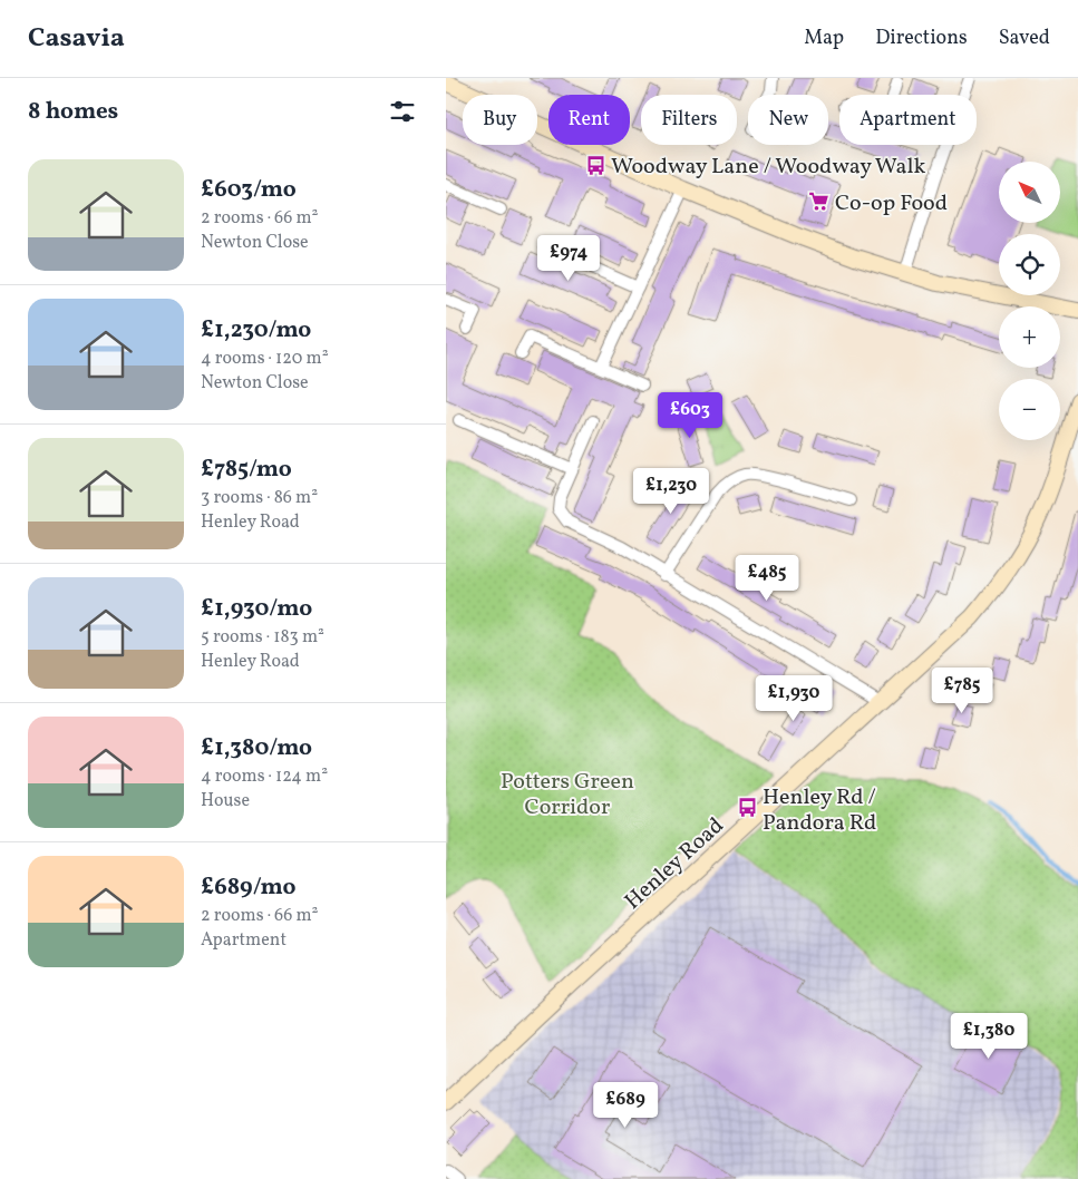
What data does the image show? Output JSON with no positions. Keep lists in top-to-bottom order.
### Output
{
  "streets": {
    "main road": ["Henley Road"]
  },
  "parks": ["Potters Green Corridor"],
  "places": {
    "bus stop": ["Woodway Lane / Woodway Walk", "Henley Rd / Pandora Rd"],
    "supermarket": ["Co-op Food"]
  },
  "north": "top left",
  "page": {
    "header": "Casavia",
    "nav": ["Map", "Directions", "Saved"],
    "heading": "8 homes",
    "chip": [
      "Buy",
      "Rent",
      "Filters",
      "New",
      "Apartment"
    ],
    "list": [
      {
        "name": "£603/mo",
        "note": "2 rooms · 66 m² · Newton Close"
      },
      {
        "name": "£1,230/mo",
        "note": "4 rooms · 120 m² · Newton Close"
      },
      {
        "name": "£785/mo",
        "note": "3 rooms · 86 m² · Henley Road"
      },
      {
        "name": "£1,930/mo",
        "note": "5 rooms · 183 m² · Henley Road"
      },
      {
        "name": "£1,380/mo",
        "note": "4 rooms · 124 m² · House"
      },
      {
        "name": "£689/mo",
        "note": "2 rooms · 66 m² · Apartment"
      }
    ],
    "map_buttons": ["+", "−"],
    "price": [
      "£974",
      "£603",
      "£1,230",
      "£485",
      "£785",
      "£1,930",
      "£1,380",
      "£689"
    ]
  }
}
